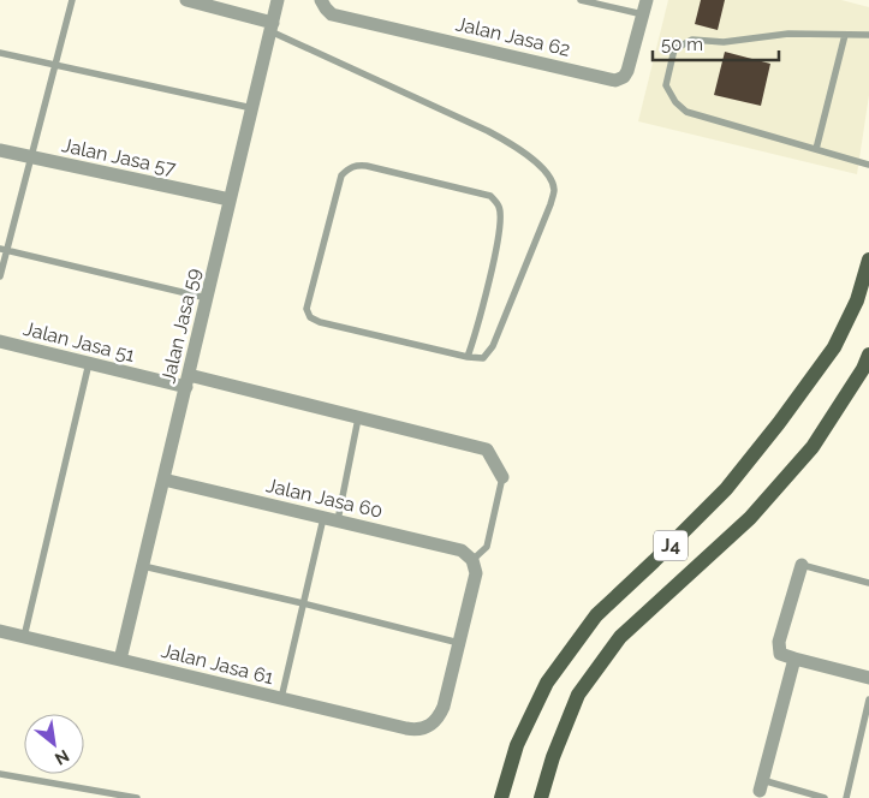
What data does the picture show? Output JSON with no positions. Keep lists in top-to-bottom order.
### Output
{
  "streets": {
    "main road": ["J4"],
    "street": [
      "Jalan Jasa 62",
      "Jalan Jasa 57",
      "Jalan Jasa 59",
      "Jalan Jasa 51",
      "Jalan Jasa 60",
      "Jalan Jasa 61"
    ]
  },
  "crossings": [
    ["Jalan Jasa 57", "Jalan Jasa 59"],
    ["Jalan Jasa 59", "Jalan Jasa 51"],
    ["Jalan Jasa 59", "Jalan Jasa 60"],
    ["Jalan Jasa 59", "Jalan Jasa 61"]
  ],
  "scale_bar": "50 m",
  "north": "bottom right"
}
